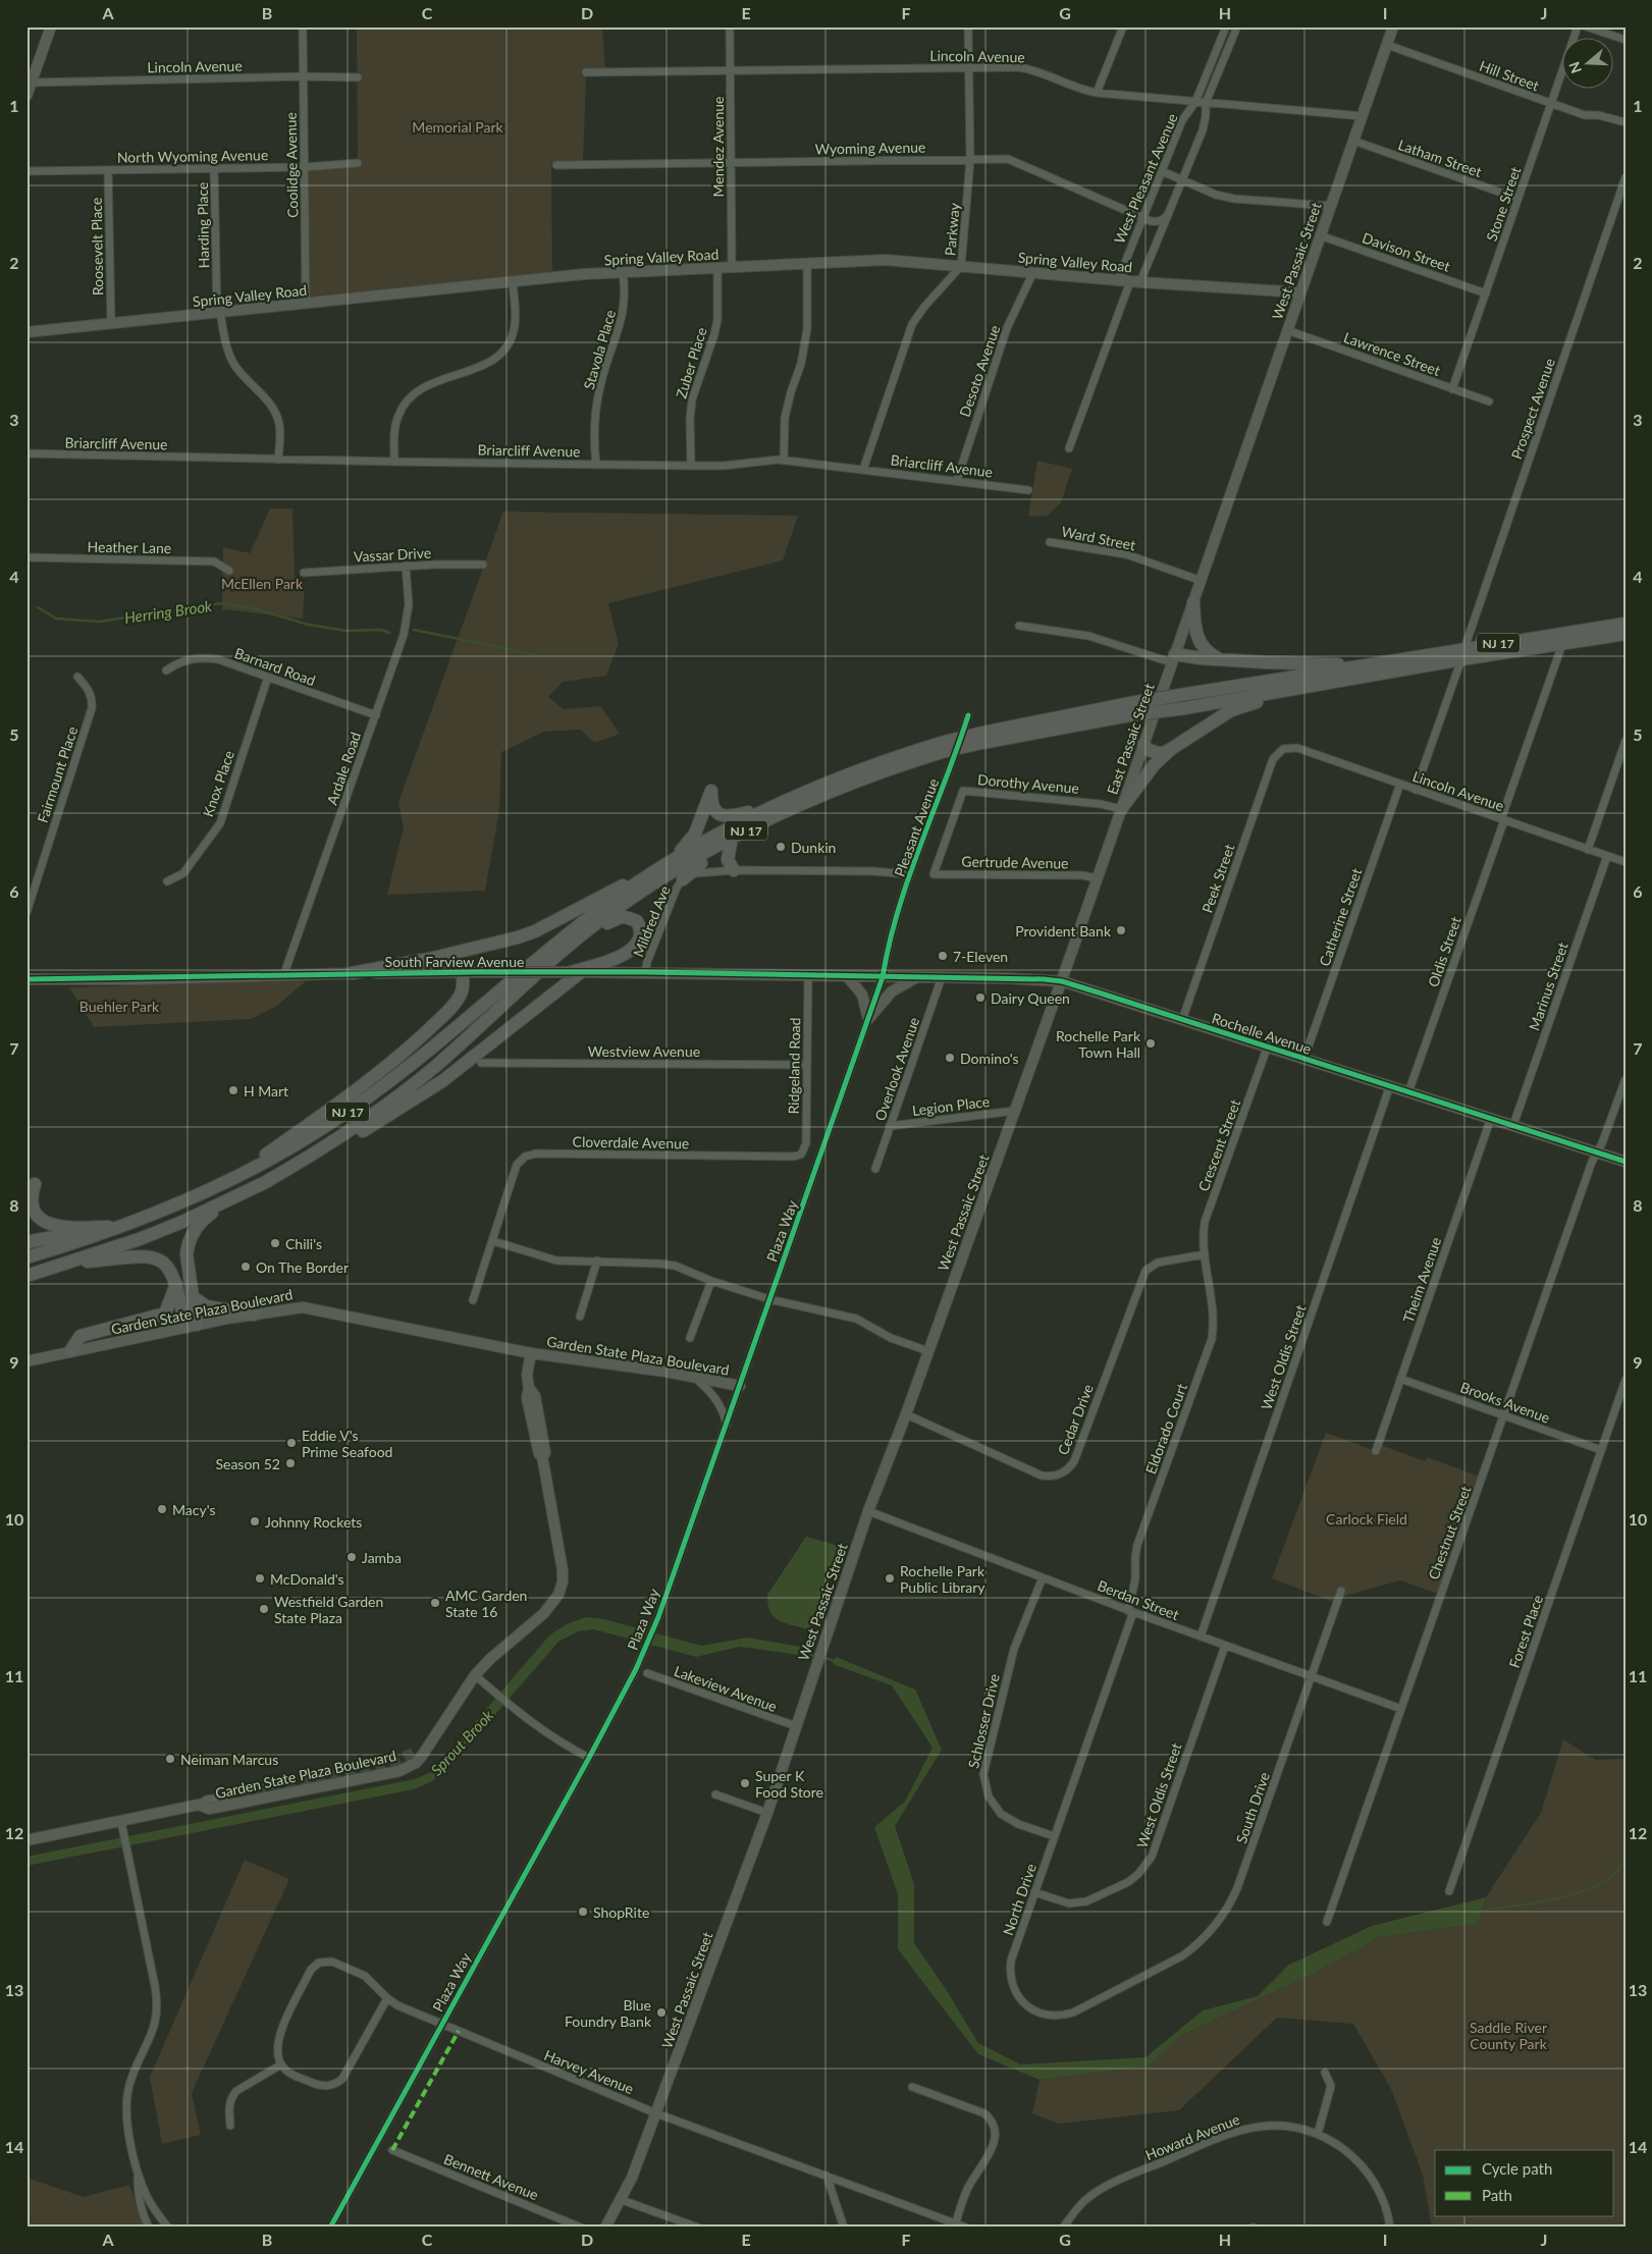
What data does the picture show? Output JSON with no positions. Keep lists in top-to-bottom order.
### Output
{
  "streets": {
    "highway": ["NJ 17"],
    "street": [
      "Lincoln Avenue",
      "Hill Street",
      "Mendez Avenue",
      "Wyoming Avenue",
      "North Wyoming Avenue",
      "Latham Street",
      "Coolidge Avenue",
      "West Pleasant Avenue",
      "Stone Street",
      "Harding Place",
      "Parkway",
      "Roosevelt Place",
      "Davison Street",
      "Spring Valley Road",
      "West Passaic Street",
      "Stavola Place",
      "Lawrence Street",
      "Zuber Place",
      "Desoto Avenue",
      "Prospect Avenue",
      "Briarcliff Avenue",
      "Ward Street",
      "Heather Lane",
      "Vassar Drive",
      "Barnard Road",
      "East Passaic Street",
      "Ardale Road",
      "Fairmount Place",
      "Knox Place",
      "Dorothy Avenue",
      "Pleasant Avenue",
      "Gertrude Avenue",
      "Peek Street",
      "Catherine Street",
      "Mildred Ave",
      "Oldis Street",
      "South Farview Avenue",
      "Marinus Street",
      "Rochelle Avenue",
      "Westview Avenue",
      "Ridgeland Road",
      "Overlook Avenue",
      "Legion Place",
      "Cloverdale Avenue",
      "Crescent Street",
      "Plaza Way",
      "Theim Avenue",
      "Garden State Plaza Boulevard",
      "West Oldis Street",
      "Brooks Avenue",
      "Cedar Drive",
      "Eldorado Court",
      "Chestnut Street",
      "Berdan Street",
      "Forest Place",
      "Lakeview Avenue",
      "Schlosser Drive",
      "South Drive",
      "North Drive",
      "Harvey Avenue",
      "Howard Avenue",
      "Bennett Avenue"
    ]
  },
  "crossings": [
    ["Lincoln Avenue", "Mendez Avenue"],
    ["Lincoln Avenue", "Coolidge Avenue"],
    ["Lincoln Avenue", "West Pleasant Avenue"],
    ["Lincoln Avenue", "Parkway"],
    ["Lincoln Avenue", "West Passaic Street"],
    ["Lincoln Avenue", "Prospect Avenue"],
    ["Lincoln Avenue", "Peek Street"],
    ["Lincoln Avenue", "Catherine Street"],
    ["Lincoln Avenue", "Oldis Street"],
    ["Lincoln Avenue", "Marinus Street"],
    ["Hill Street", "Stone Street"],
    ["Hill Street", "West Passaic Street"],
    ["Mendez Avenue", "Wyoming Avenue"],
    ["Mendez Avenue", "Spring Valley Road"],
    ["Wyoming Avenue", "West Pleasant Avenue"],
    ["Wyoming Avenue", "Parkway"],
    ["North Wyoming Avenue", "Coolidge Avenue"],
    ["North Wyoming Avenue", "Harding Place"],
    ["North Wyoming Avenue", "Roosevelt Place"],
    ["Latham Street", "Stone Street"],
    ["Latham Street", "West Passaic Street"],
    ["Coolidge Avenue", "Spring Valley Road"],
    ["West Pleasant Avenue", "Spring Valley Road"],
    ["Stone Street", "Davison Street"],
    ["Stone Street", "Lawrence Street"],
    ["Harding Place", "Spring Valley Road"],
    ["Harding Place", "Briarcliff Avenue"],
    ["Parkway", "Spring Valley Road"],
    ["Parkway", "Briarcliff Avenue"],
    ["Roosevelt Place", "Spring Valley Road"],
    ["Davison Street", "West Passaic Street"],
    ["Spring Valley Road", "West Passaic Street"],
    ["Spring Valley Road", "Stavola Place"],
    ["Spring Valley Road", "Zuber Place"],
    ["Spring Valley Road", "Desoto Avenue"],
    ["West Passaic Street", "Lawrence Street"],
    ["West Passaic Street", "East Passaic Street"],
    ["West Passaic Street", "Rochelle Avenue"],
    ["West Passaic Street", "Legion Place"],
    ["West Passaic Street", "Cedar Drive"],
    ["West Passaic Street", "Berdan Street"],
    ["West Passaic Street", "Lakeview Avenue"],
    ["West Passaic Street", "Harvey Avenue"],
    ["Stavola Place", "Briarcliff Avenue"],
    ["Zuber Place", "Briarcliff Avenue"],
    ["Desoto Avenue", "Briarcliff Avenue"],
    ["Prospect Avenue", "NJ 17"],
    ["Ward Street", "East Passaic Street"],
    ["Vassar Drive", "Ardale Road"],
    ["NJ 17", "Oldis Street"],
    ["Barnard Road", "Ardale Road"],
    ["Barnard Road", "Knox Place"],
    ["East Passaic Street", "Dorothy Avenue"],
    ["East Passaic Street", "Gertrude Avenue"],
    ["East Passaic Street", "Rochelle Avenue"],
    ["Ardale Road", "South Farview Avenue"],
    ["Dorothy Avenue", "Gertrude Avenue"],
    ["Pleasant Avenue", "South Farview Avenue"],
    ["Pleasant Avenue", "Rochelle Avenue"],
    ["Pleasant Avenue", "Plaza Way"],
    ["Peek Street", "Rochelle Avenue"],
    ["Catherine Street", "Rochelle Avenue"],
    ["Mildred Ave", "South Farview Avenue"],
    ["Oldis Street", "Rochelle Avenue"],
    ["South Farview Avenue", "Rochelle Avenue"],
    ["South Farview Avenue", "Ridgeland Road"],
    ["South Farview Avenue", "Plaza Way"],
    ["Marinus Street", "Rochelle Avenue"],
    ["Rochelle Avenue", "Overlook Avenue"],
    ["Rochelle Avenue", "Crescent Street"],
    ["Rochelle Avenue", "Plaza Way"],
    ["Rochelle Avenue", "Theim Avenue"],
    ["Rochelle Avenue", "West Oldis Street"],
    ["Rochelle Avenue", "Chestnut Street"],
    ["Westview Avenue", "Ridgeland Road"],
    ["Ridgeland Road", "Cloverdale Avenue"],
    ["Overlook Avenue", "Legion Place"],
    ["Crescent Street", "Cedar Drive"],
    ["Crescent Street", "Eldorado Court"],
    ["Plaza Way", "Garden State Plaza Boulevard"],
    ["Plaza Way", "Harvey Avenue"],
    ["Theim Avenue", "Brooks Avenue"],
    ["West Oldis Street", "Berdan Street"],
    ["West Oldis Street", "North Drive"],
    ["Brooks Avenue", "Chestnut Street"],
    ["Brooks Avenue", "Forest Place"],
    ["Cedar Drive", "Eldorado Court"],
    ["Eldorado Court", "Berdan Street"],
    ["Eldorado Court", "North Drive"],
    ["Chestnut Street", "Berdan Street"],
    ["Berdan Street", "Schlosser Drive"],
    ["Berdan Street", "South Drive"],
    ["Berdan Street", "North Drive"],
    ["Schlosser Drive", "North Drive"],
    ["South Drive", "North Drive"]
  ],
  "water": ["Herring Brook", "Sprout Brook"],
  "parks": [
    "Memorial Park",
    "McEllen Park",
    "Buehler Park",
    "Carlock Field",
    "Saddle River County Park"
  ],
  "places": [
    "Dunkin",
    "Provident Bank",
    "7-Eleven",
    "Dairy Queen",
    "Rochelle Park Town Hall",
    "Domino's",
    "H Mart",
    "Chili's",
    "On The Border",
    "Eddie V's Prime Seafood",
    "Season 52",
    "Macy's",
    "Johnny Rockets",
    "Jamba",
    "McDonald's",
    "Rochelle Park Public Library",
    "AMC Garden State 16",
    "Westfield Garden State Plaza",
    "Neiman Marcus",
    "Super K Food Store",
    "ShopRite",
    "Blue Foundry Bank"
  ],
  "legend": ["Cycle path", "Path"],
  "north": "left",
  "grid": {
    "columns": [
      "A",
      "B",
      "C",
      "D",
      "E",
      "F",
      "G",
      "H",
      "I",
      "J"
    ],
    "rows": [
      "1",
      "2",
      "3",
      "4",
      "5",
      "6",
      "7",
      "8",
      "9",
      "10",
      "11",
      "12",
      "13",
      "14"
    ]
  }
}
